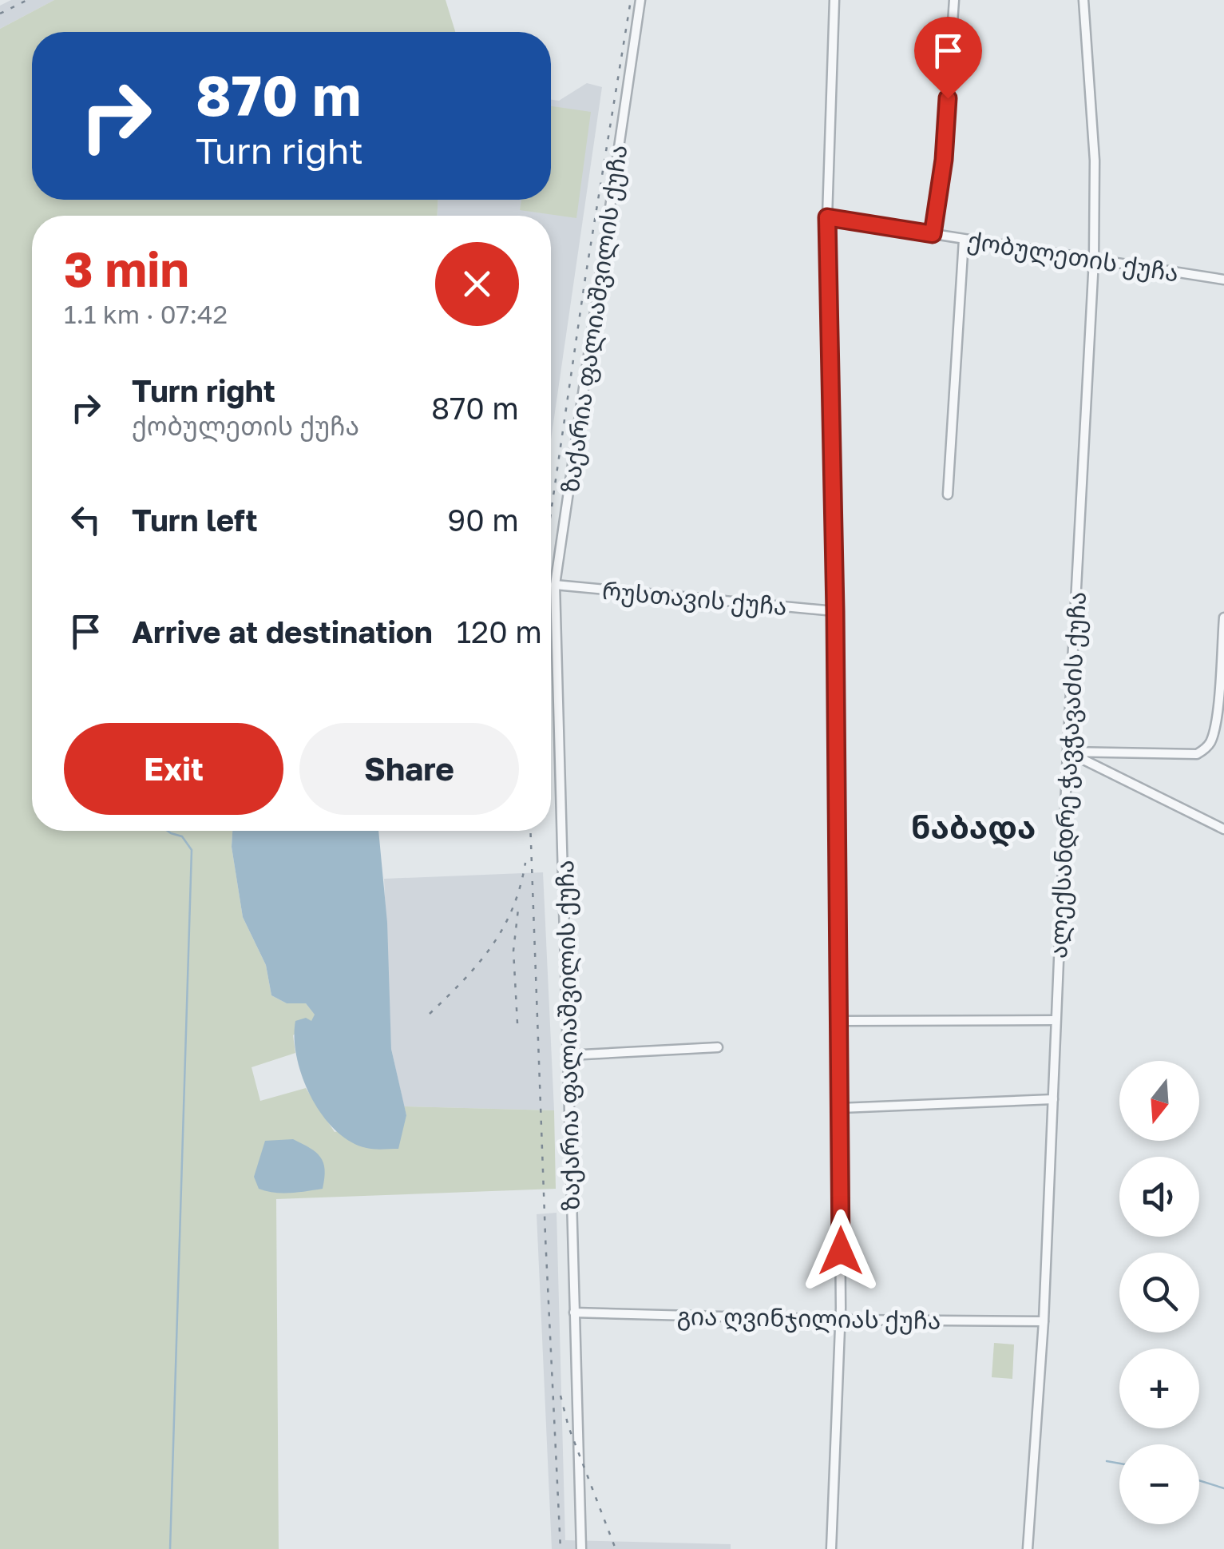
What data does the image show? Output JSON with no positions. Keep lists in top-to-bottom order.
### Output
{
  "streets": {
    "street": [
      "ქობულეთის ქუჩა",
      "ზაქარია ფალიაშვილის ქუჩა",
      "რუსთავის ქუჩა",
      "ალექსანდრე ჭავჭავაძის ქუჩა",
      "გია ღვინჯილიას ქუჩა"
    ]
  },
  "crossings": [
    ["ქობულეთის ქუჩა", "ალექსანდრე ჭავჭავაძის ქუჩა"],
    ["ზაქარია ფალიაშვილის ქუჩა", "რუსთავის ქუჩა"],
    ["ზაქარია ფალიაშვილის ქუჩა", "გია ღვინჯილიას ქუჩა"],
    ["ალექსანდრე ჭავჭავაძის ქუჩა", "გია ღვინჯილიას ქუჩა"]
  ],
  "districts": ["ნაბადა"],
  "north": "bottom",
  "page": {
    "turn": ["870 m", "Turn right"],
    "heading": ["3 min", "1.1 km · 07:42"],
    "list": [
      {
        "name": "Turn right",
        "note": "ქობულეთის ქუჩა",
        "value": "870 m"
      },
      {
        "name": "Turn left",
        "value": "90 m"
      },
      {
        "name": "Arrive at destination",
        "value": "120 m"
      }
    ],
    "buttons": ["Exit", "Share"],
    "map_buttons": ["+", "−"]
  }
}
